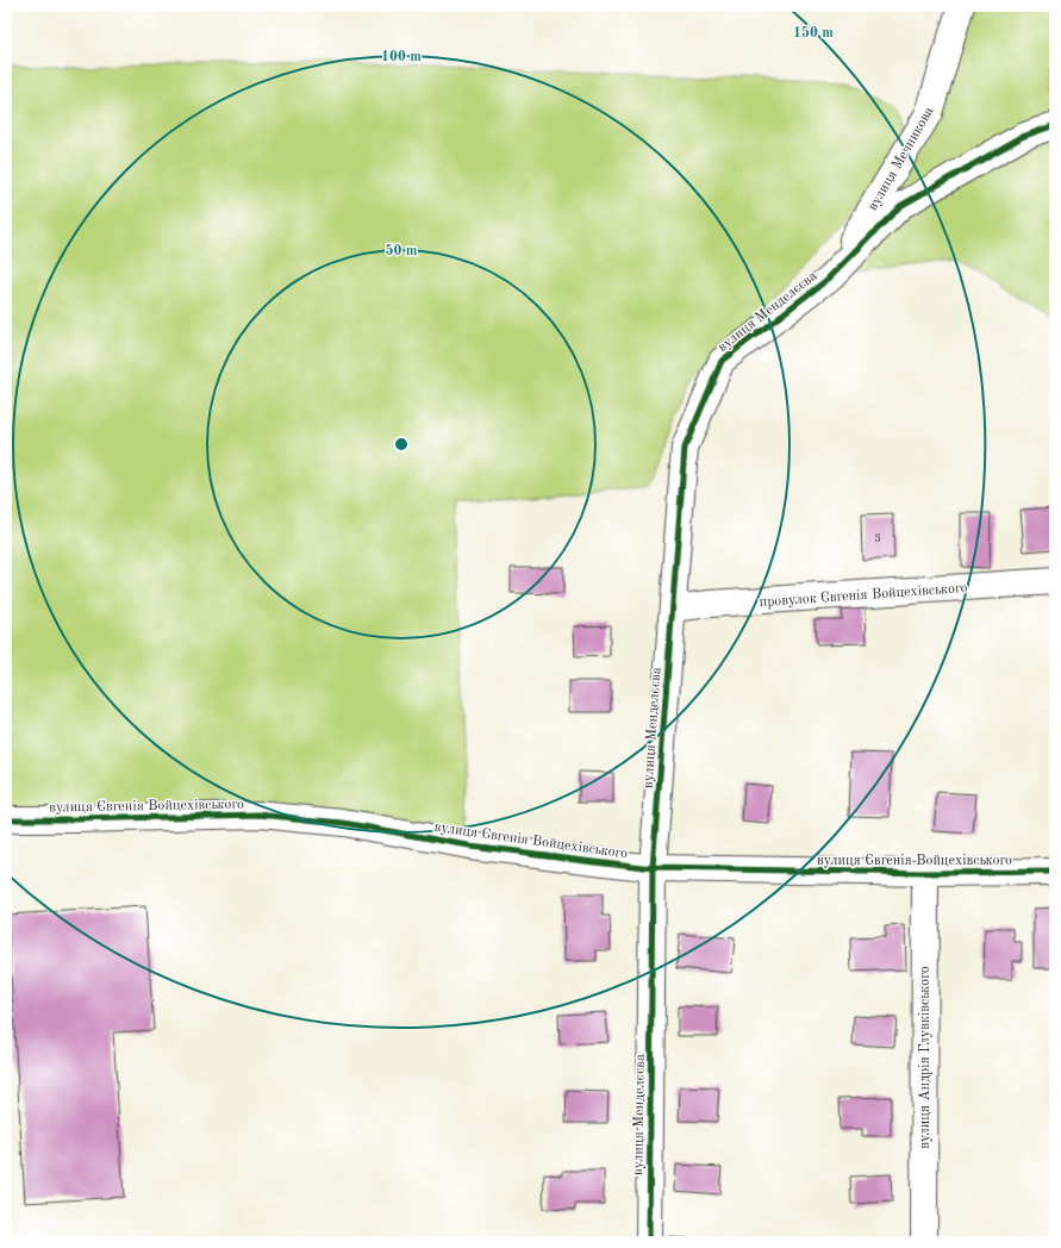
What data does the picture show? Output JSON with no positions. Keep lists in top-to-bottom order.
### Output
{
  "streets": {
    "street": [
      "вулиця Мечникова",
      "вулиця Менделєєва",
      "провулок Євгенія Войцехівського",
      "вулиця Євгенія Войцехівського",
      "вулиця Андрія Глувківського"
    ]
  },
  "crossings": [
    ["вулиця Мечникова", "вулиця Менделєєва"],
    ["вулиця Менделєєва", "провулок Євгенія Войцехівського"],
    ["вулиця Менделєєва", "вулиця Євгенія Войцехівського"],
    ["вулиця Євгенія Войцехівського", "вулиця Андрія Глувківського"]
  ],
  "house_numbers": ["3"],
  "rings": ["150 m", "100 m", "50 m"]
}
